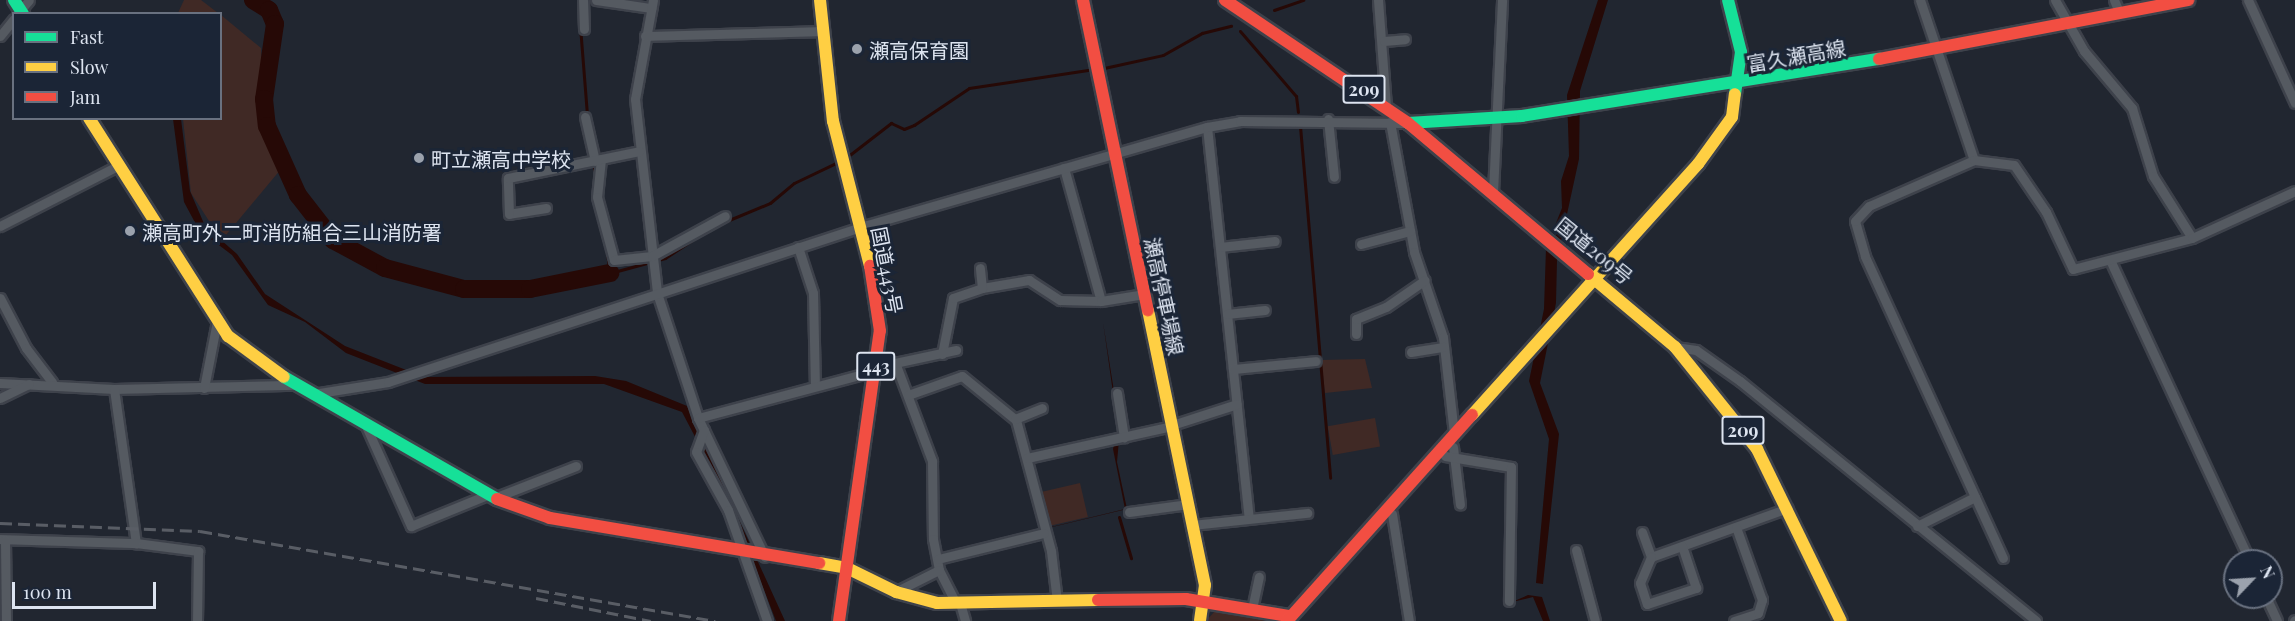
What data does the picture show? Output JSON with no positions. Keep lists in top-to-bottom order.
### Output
{
  "streets": {
    "main road": [
      "富久瀬高線",
      "209",
      "国道209号",
      "国道443号",
      "瀬高停車場線",
      "443"
    ]
  },
  "crossings": [
    ["富久瀬高線", "国道209号"]
  ],
  "places": ["瀬高保育園", "町立瀬高中学校", "瀬高町外二町消防組合三山消防署"],
  "legend": ["Fast", "Slow", "Jam"],
  "scale_bar": "100 m",
  "north": "top right"
}
